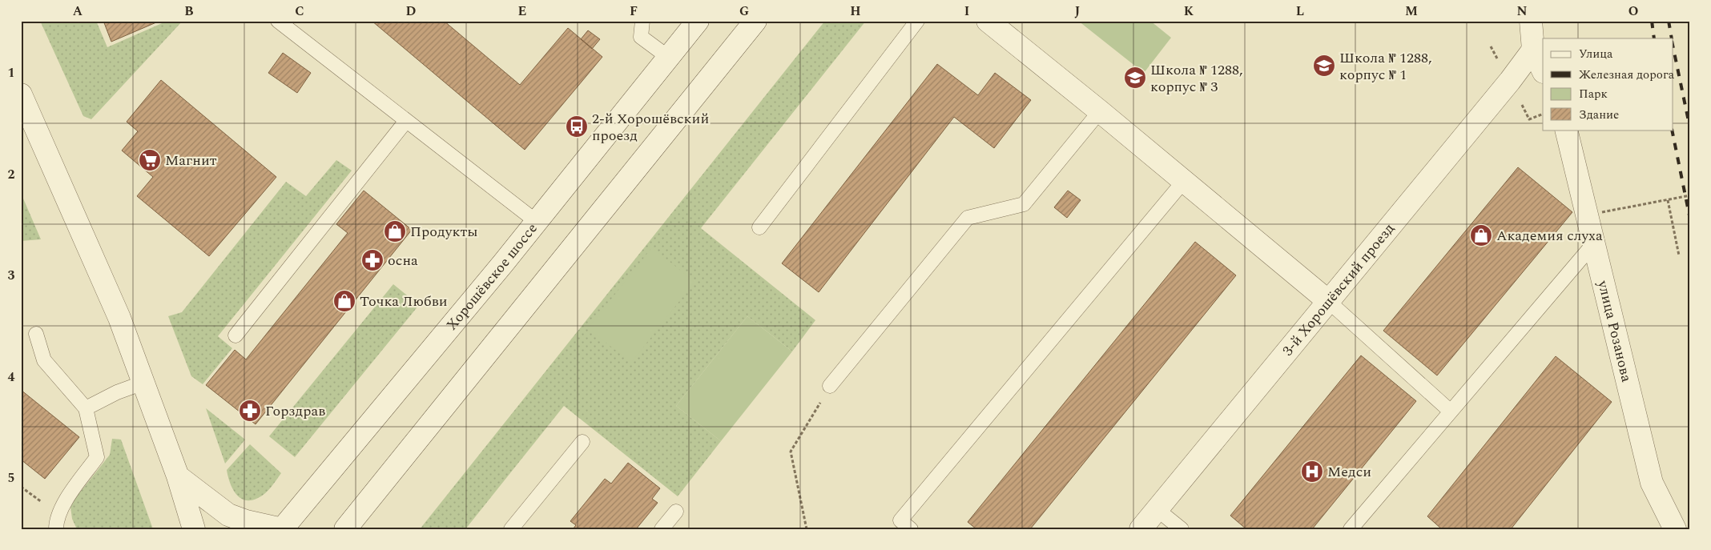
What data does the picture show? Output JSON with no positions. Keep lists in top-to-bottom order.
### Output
{
  "streets": {
    "street": ["Хорошёвское шоссе", "3-й Хорошёвский проезд", "улица Розанова"]
  },
  "places": {
    "school or university": ["Школа № 1288, корпус № 1", "Школа № 1288, корпус № 3"],
    "bus stop": ["2-й Хорошёвский проезд"],
    "supermarket": ["Магнит"],
    "shop": ["Продукты", "Академия слуха", "Точка Любви"],
    "pharmacy": ["осна", "Горздрав"],
    "hospital": ["Медси"]
  },
  "legend": [
    "Улица",
    "Железная дорога",
    "Парк",
    "Здание"
  ],
  "grid": {
    "columns": [
      "A",
      "B",
      "C",
      "D",
      "E",
      "F",
      "G",
      "H",
      "I",
      "J",
      "K",
      "L",
      "M",
      "N",
      "O"
    ],
    "rows": [
      "1",
      "2",
      "3",
      "4",
      "5"
    ]
  }
}
